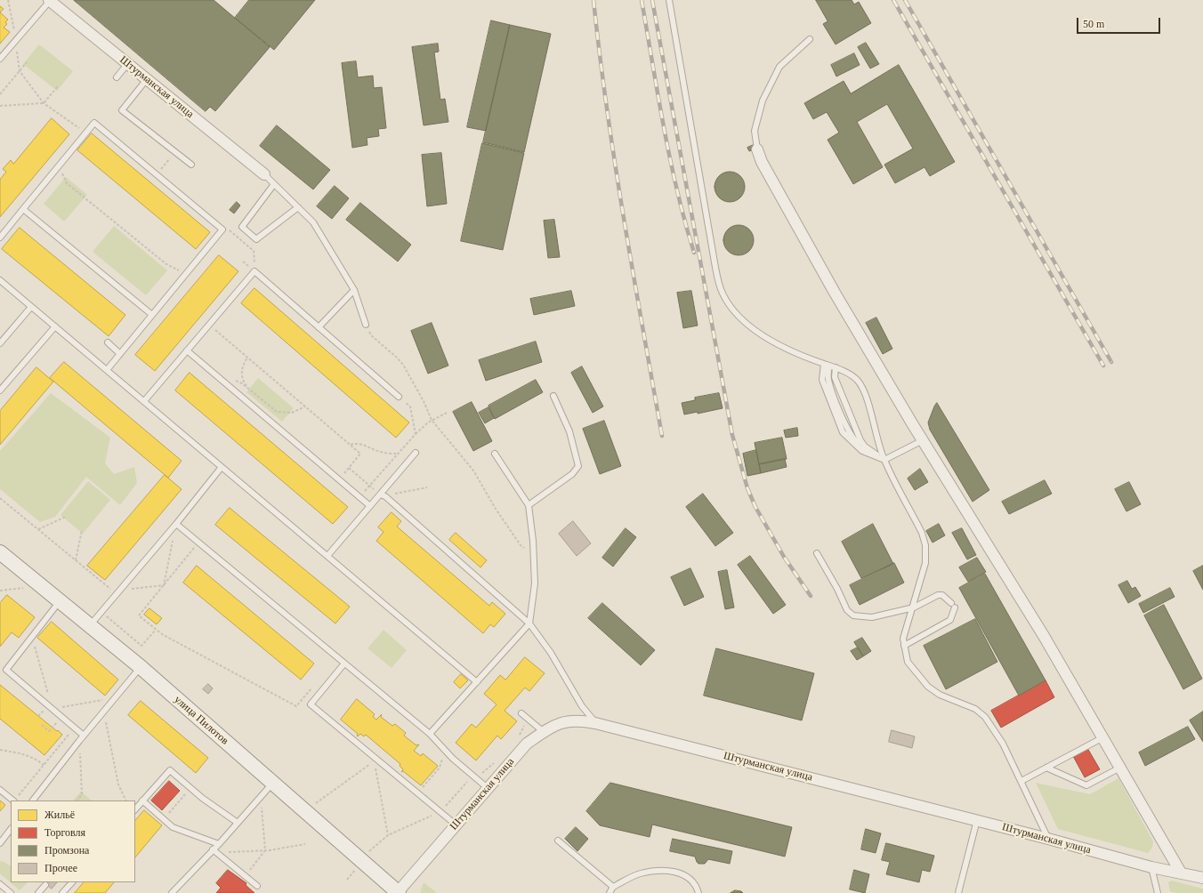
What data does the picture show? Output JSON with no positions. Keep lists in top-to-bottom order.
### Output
{
  "streets": {
    "street": ["Штурманская улица", "улица Пилотов"]
  },
  "crossings": [
    ["Штурманская улица", "улица Пилотов"]
  ],
  "legend": [
    "Жильё",
    "Торговля",
    "Промзона",
    "Прочее"
  ],
  "scale_bar": "50 m"
}
